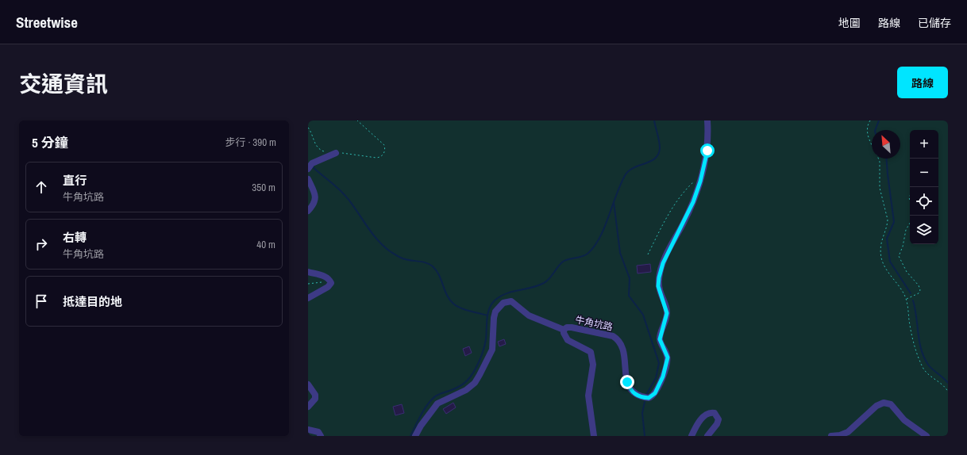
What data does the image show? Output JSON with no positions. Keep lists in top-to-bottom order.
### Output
{
  "streets": {
    "street": ["牛角坑路"]
  },
  "north": "top left",
  "page": {
    "header": "Streetwise",
    "nav": ["地圖", "路線", "已儲存"],
    "title": "交通資訊",
    "buttons": "路線",
    "heading": ["5 分鐘", "步行 · 390 m"],
    "map_buttons": ["+", "−"],
    "list": [
      ["直行", "牛角坑路", "350 m"],
      ["右轉", "牛角坑路", "40 m"],
      "抵達目的地"
    ]
  }
}
